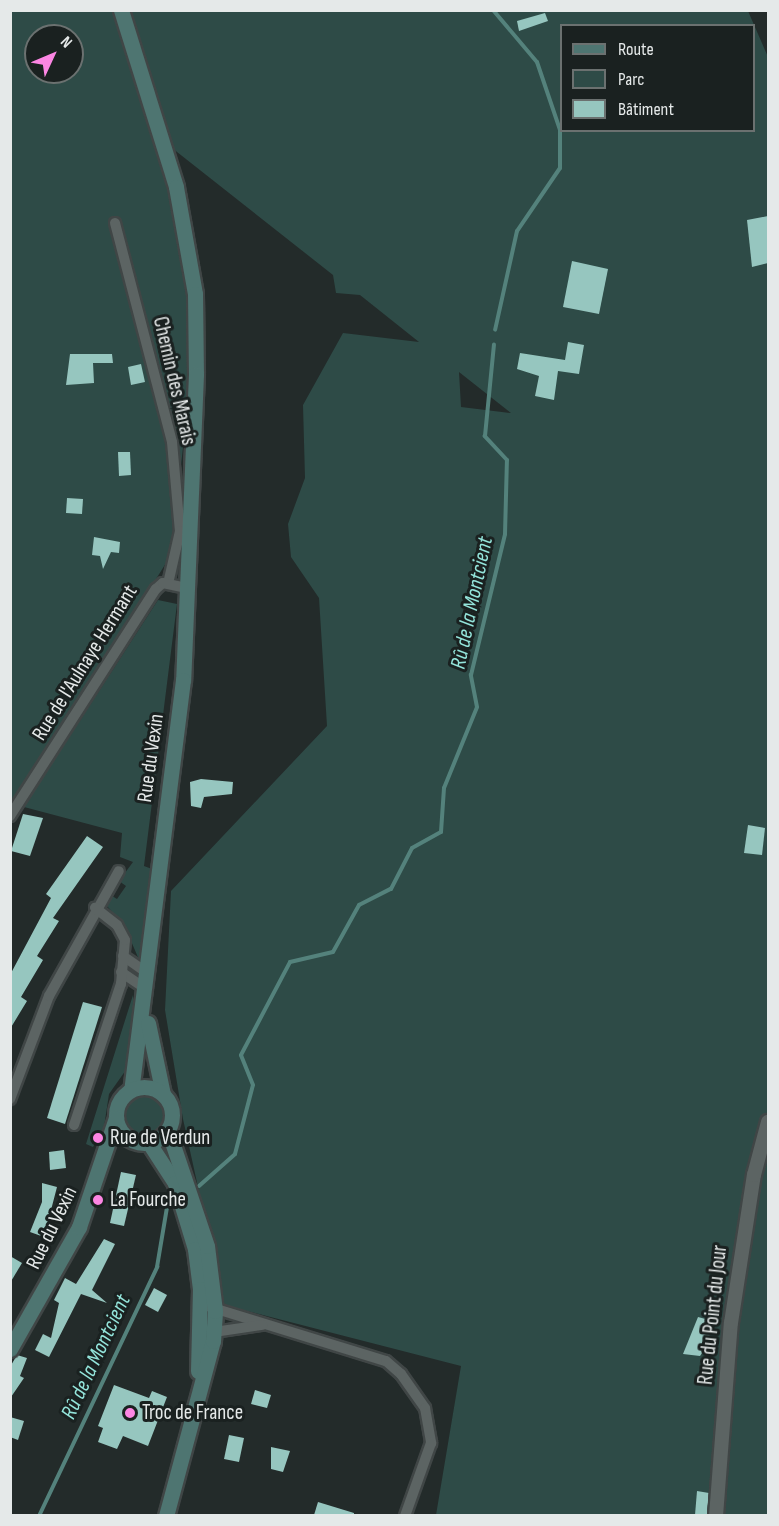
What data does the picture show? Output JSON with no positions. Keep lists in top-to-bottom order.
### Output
{
  "streets": {
    "main road": ["Rue du Vexin"],
    "street": ["Chemin des Marais", "Rue de l'Aulnaye Hermant", "Rue du Point du Jour"]
  },
  "crossings": [
    ["Chemin des Marais", "Rue de l'Aulnaye Hermant"],
    ["Chemin des Marais", "Rue du Vexin"],
    ["Rue de l'Aulnaye Hermant", "Rue du Vexin"]
  ],
  "water": ["Rû de la Montcient"],
  "places": ["Rue de Verdun", "La Fourche", "Troc de France"],
  "legend": ["Route", "Parc", "Bâtiment"],
  "north": "top right"
}
